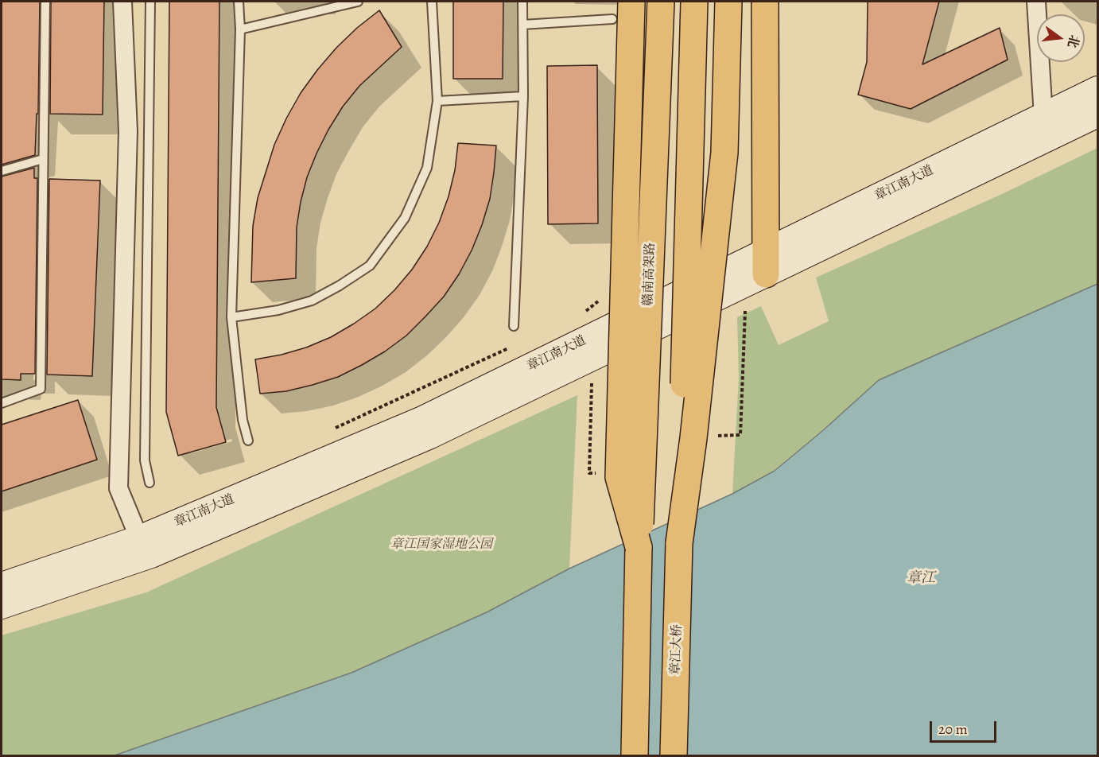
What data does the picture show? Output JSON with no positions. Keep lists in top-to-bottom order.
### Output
{
  "streets": {
    "main road": ["章江南大道", "赣南高架路", "章江大桥"]
  },
  "water": ["章江"],
  "parks": ["章江国家湿地公园"],
  "scale_bar": "20 m",
  "north": "right"
}
